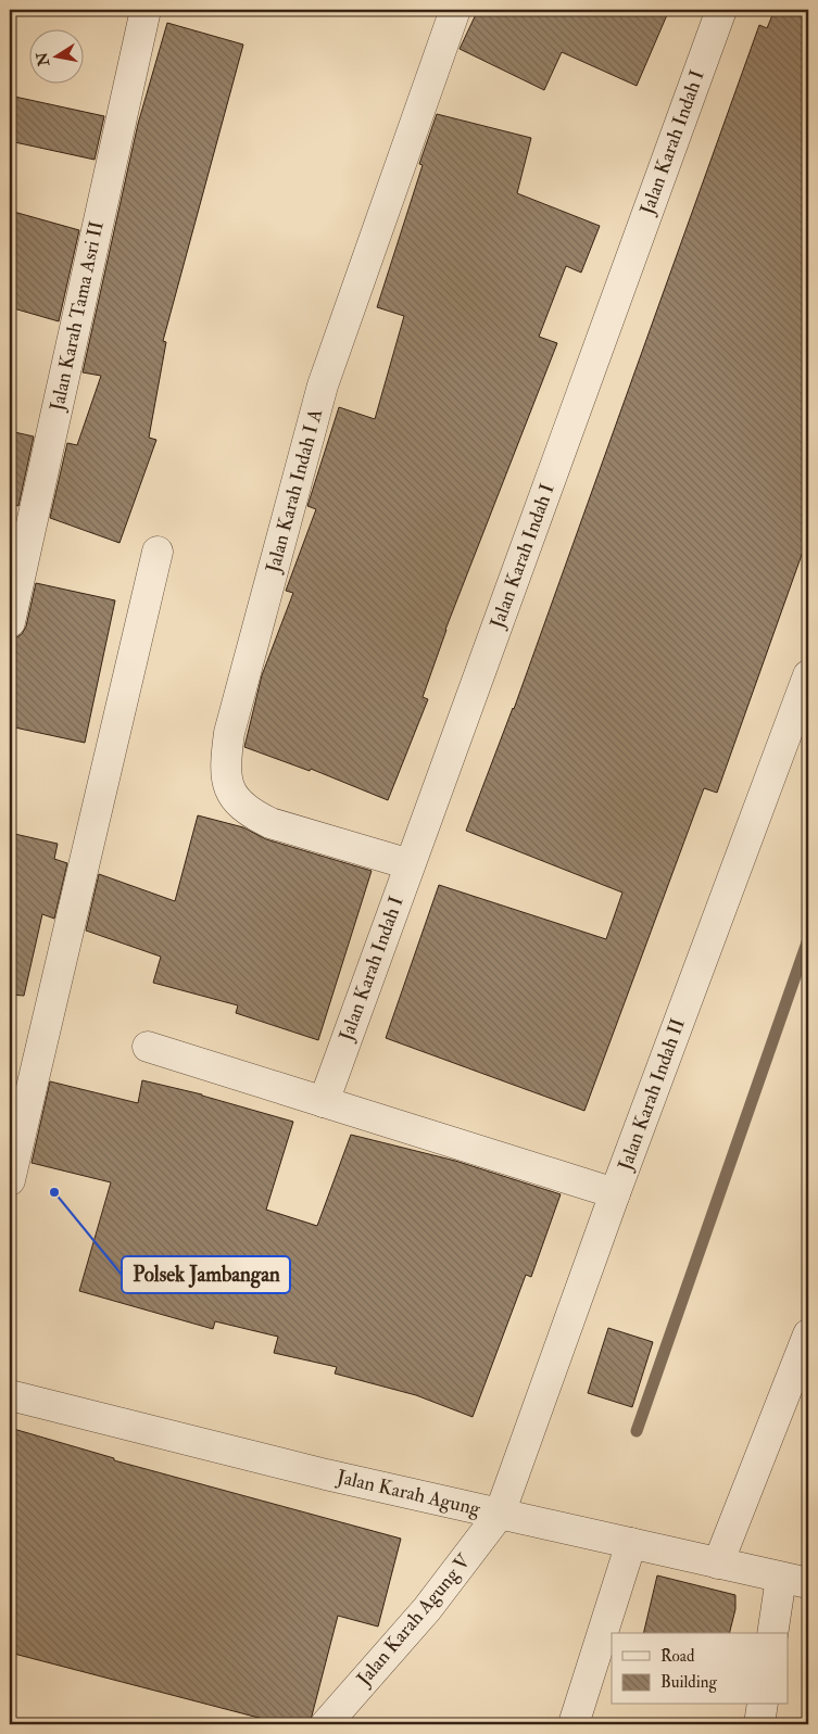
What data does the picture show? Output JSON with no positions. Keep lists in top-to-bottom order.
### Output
{
  "streets": {
    "street": [
      "Jalan Karah Indah I",
      "Jalan Karah Tama Asri II",
      "Jalan Karah Indah I A",
      "Jalan Karah Indah II",
      "Jalan Karah Agung",
      "Jalan Karah Agung V"
    ]
  },
  "crossings": [
    ["Jalan Karah Indah I", "Jalan Karah Indah I A"],
    ["Jalan Karah Indah II", "Jalan Karah Agung"],
    ["Jalan Karah Indah II", "Jalan Karah Agung V"],
    ["Jalan Karah Agung", "Jalan Karah Agung V"]
  ],
  "places": ["Polsek Jambangan"],
  "legend": ["Road", "Building"],
  "north": "left"
}
